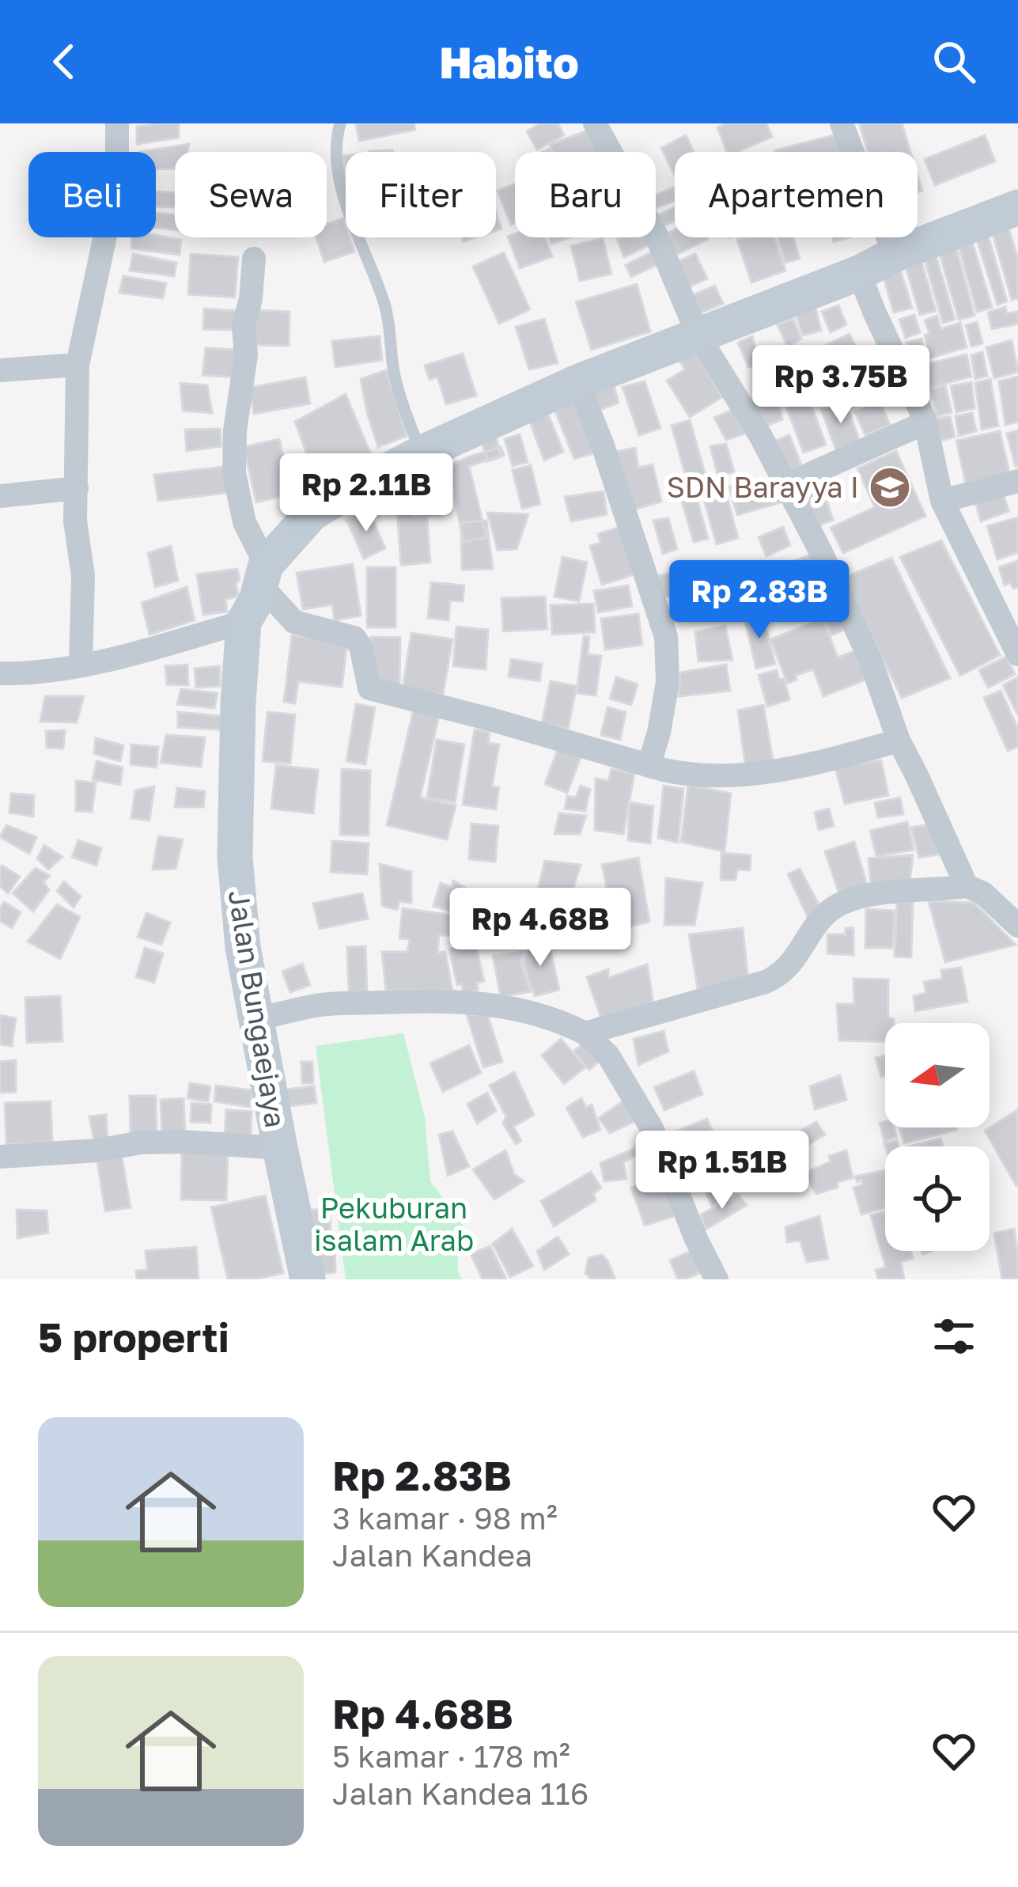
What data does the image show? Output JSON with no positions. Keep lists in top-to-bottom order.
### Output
{
  "streets": {
    "street": ["Jalan Bungaejaya"]
  },
  "parks": ["Pekuburan isalam Arab"],
  "places": {
    "school or university": ["SDN Barayya I"]
  },
  "north": "left",
  "page": {
    "header": "Habito",
    "chip": [
      "Beli",
      "Sewa",
      "Filter",
      "Baru",
      "Apartemen"
    ],
    "price": [
      "Rp 3.75B",
      "Rp 2.11B",
      "Rp 2.83B",
      "Rp 4.68B",
      "Rp 1.51B"
    ],
    "heading": "5 properti",
    "list": [
      {
        "name": "Rp 2.83B",
        "note": "3 kamar · 98 m² · Jalan Kandea"
      },
      {
        "name": "Rp 4.68B",
        "note": "5 kamar · 178 m² · Jalan Kandea 116"
      }
    ]
  }
}
